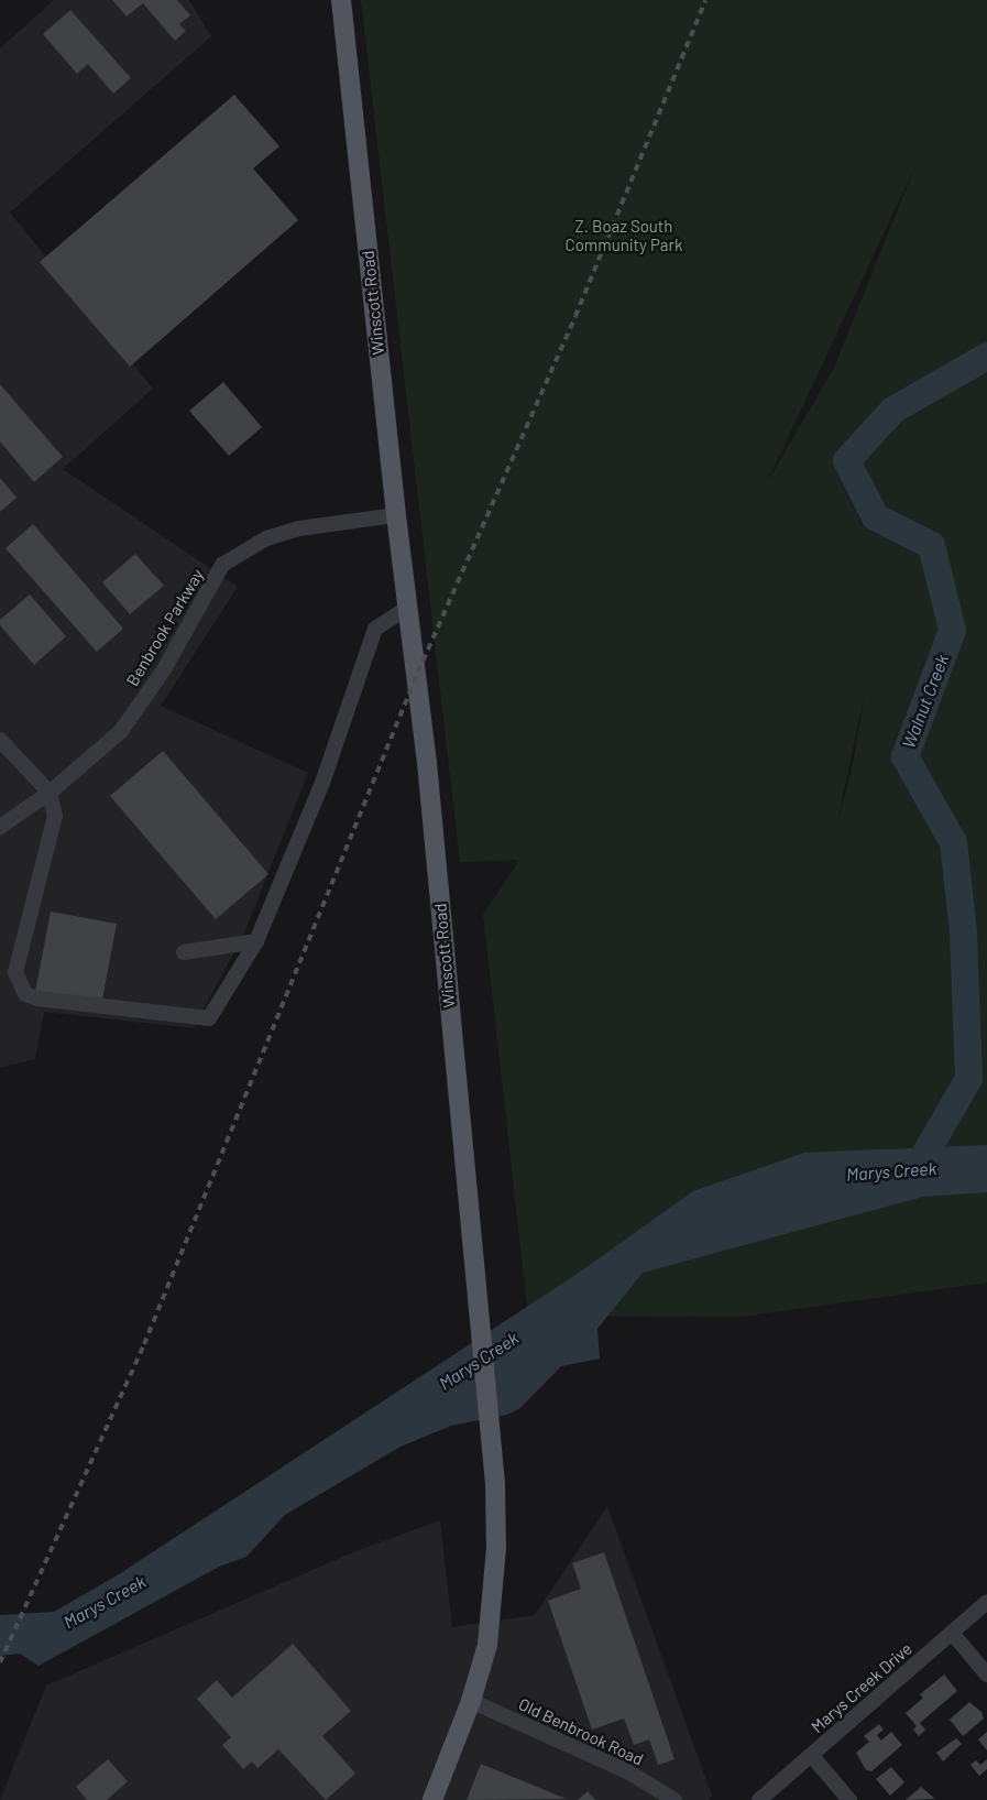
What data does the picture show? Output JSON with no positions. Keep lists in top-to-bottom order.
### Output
{
  "streets": {
    "main road": ["Winscott Road"],
    "street": ["Benbrook Parkway", "Marys Creek Drive", "Old Benbrook Road"]
  },
  "crossings": [
    ["Winscott Road", "Benbrook Parkway"],
    ["Winscott Road", "Old Benbrook Road"]
  ],
  "water": ["Walnut Creek", "Marys Creek"],
  "parks": ["Z. Boaz South Community Park"]
}
